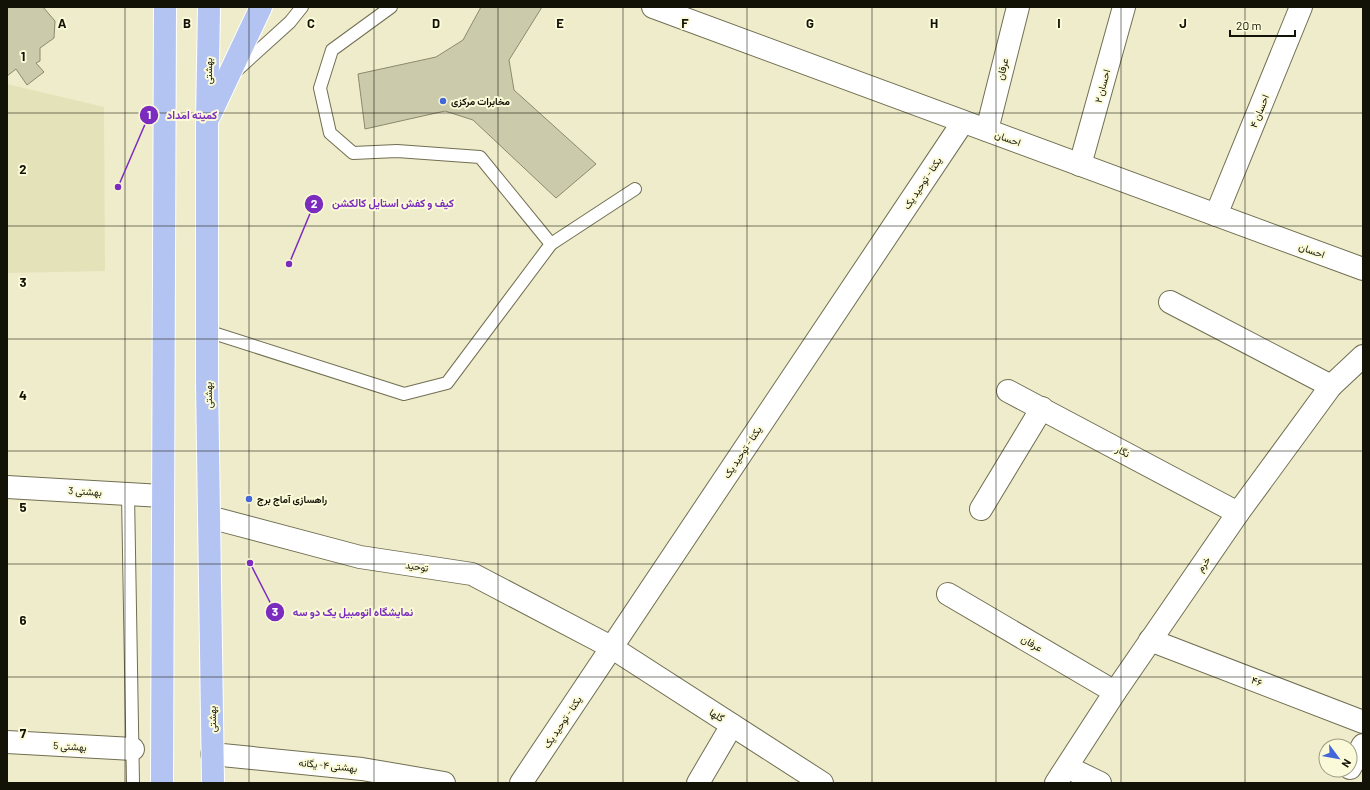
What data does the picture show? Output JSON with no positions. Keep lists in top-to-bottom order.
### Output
{
  "streets": {
    "main road": ["بهشتی"],
    "street": [
      "عرفان",
      "احسان ۲",
      "احسان ۴",
      "احسان",
      "یکتا - توحید یک",
      "نگار",
      "بهشتی 3",
      "خرم",
      "توحید",
      "۴۶",
      "گلها",
      "بهشتی 5",
      "بهشتی ۴- یگانه"
    ]
  },
  "crossings": [
    ["عرفان", "احسان"],
    ["عرفان", "خرم"],
    ["بهشتی", "توحید"],
    ["بهشتی", "بهشتی ۴- یگانه"],
    ["احسان ۲", "احسان"],
    ["احسان ۴", "احسان"],
    ["احسان", "یکتا - توحید یک"],
    ["یکتا - توحید یک", "توحید"],
    ["یکتا - توحید یک", "گلها"],
    ["نگار", "خرم"],
    ["خرم", "۴۶"],
    ["توحید", "گلها"]
  ],
  "places": [
    "مخابرات مرکزی",
    "کمیته امداد",
    "کیف و کفش استایل کالکشن",
    "راهسازی آماج برج",
    "نمایشگاه اتومبیل یک دو سه"
  ],
  "scale_bar": "20 m",
  "north": "bottom right",
  "grid": {
    "columns": [
      "A",
      "B",
      "C",
      "D",
      "E",
      "F",
      "G",
      "H",
      "I",
      "J"
    ],
    "rows": [
      "1",
      "2",
      "3",
      "4",
      "5",
      "6",
      "7"
    ]
  }
}
